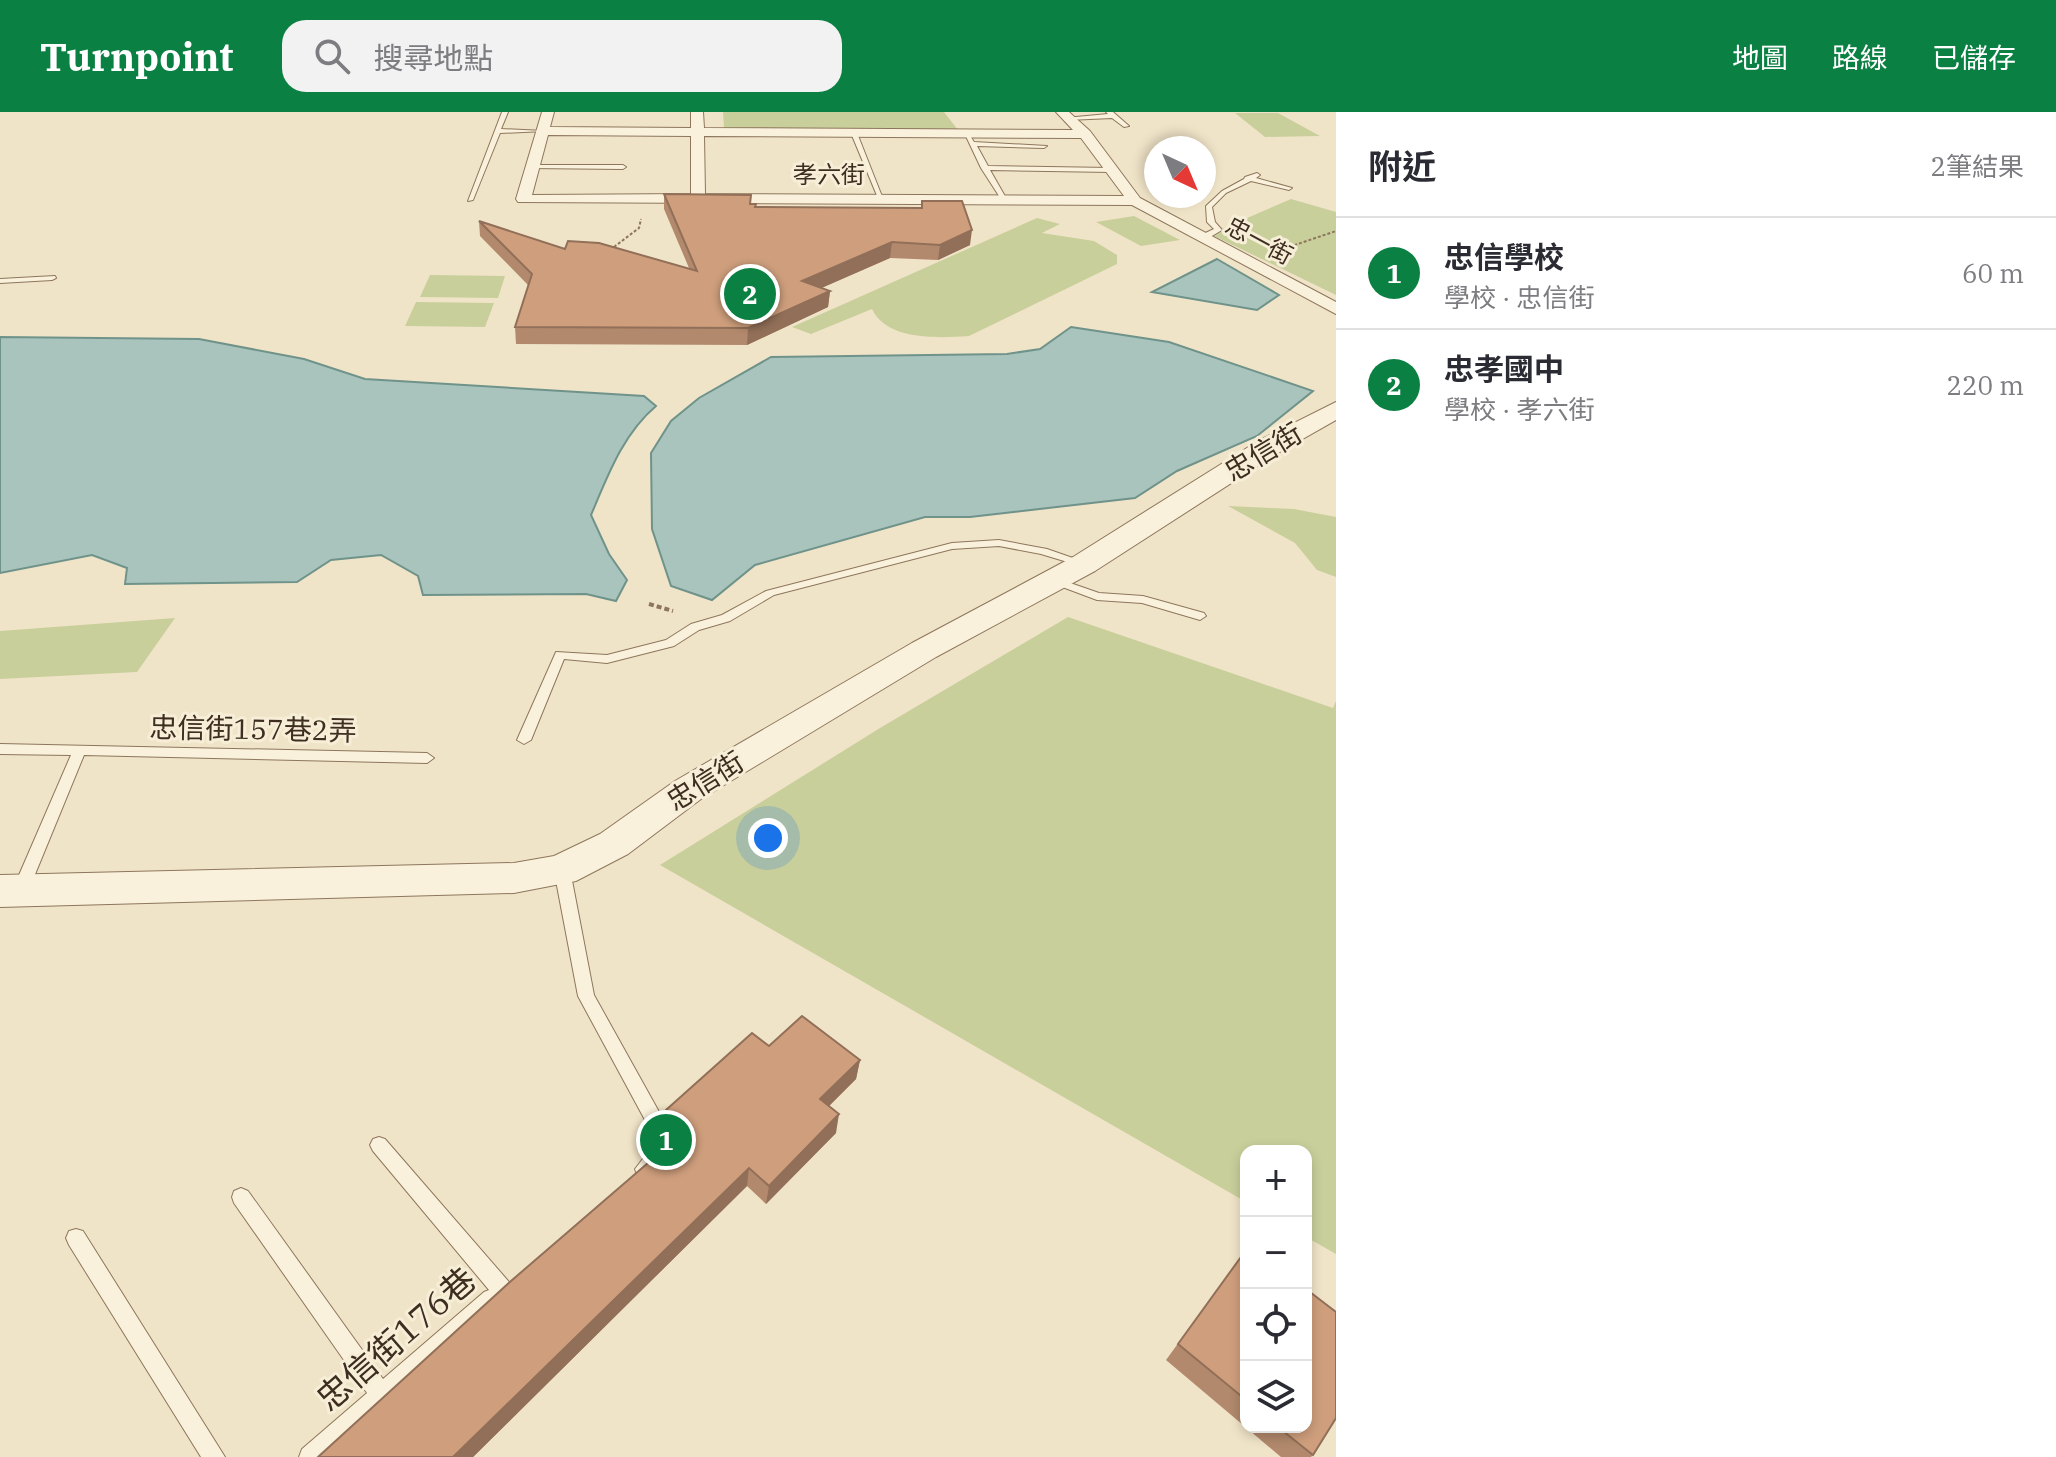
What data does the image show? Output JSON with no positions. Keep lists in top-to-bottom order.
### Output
{
  "streets": {
    "street": ["孝六街", "忠一街", "忠信街"],
    "lane": ["忠信街157巷2弄", "忠信街176巷"]
  },
  "crossings": [
    ["孝六街", "忠一街"]
  ],
  "north": "bottom right",
  "page": {
    "header": "Turnpoint",
    "search": "搜尋地點",
    "nav": ["地圖", "路線", "已儲存"],
    "heading": ["附近", "2筆結果"],
    "list": [
      {
        "mark": "1",
        "name": "忠信學校",
        "note": "學校 · 忠信街",
        "value": "60 m"
      },
      {
        "mark": "2",
        "name": "忠孝國中",
        "note": "學校 · 孝六街",
        "value": "220 m"
      }
    ],
    "pins": ["2", "1"],
    "map_buttons": ["+", "−"]
  }
}
